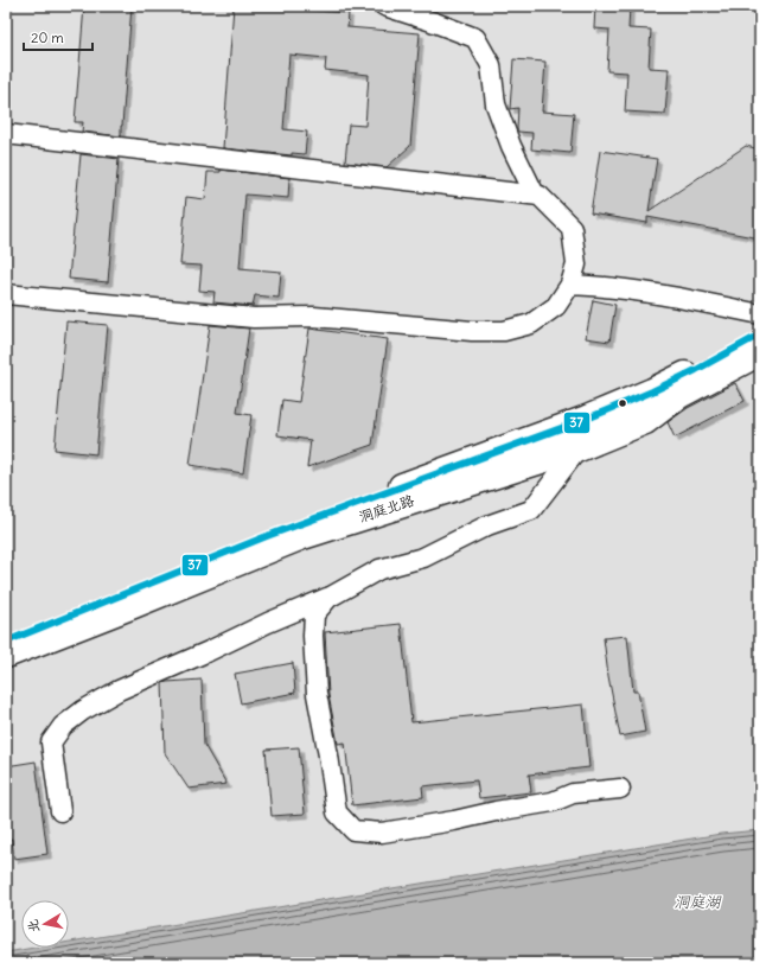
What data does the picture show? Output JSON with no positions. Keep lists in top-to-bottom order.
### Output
{
  "streets": {
    "main road": ["洞庭北路"]
  },
  "water": ["洞庭湖"],
  "lines": ["transit line 37"],
  "scale_bar": "20 m",
  "north": "left"
}
